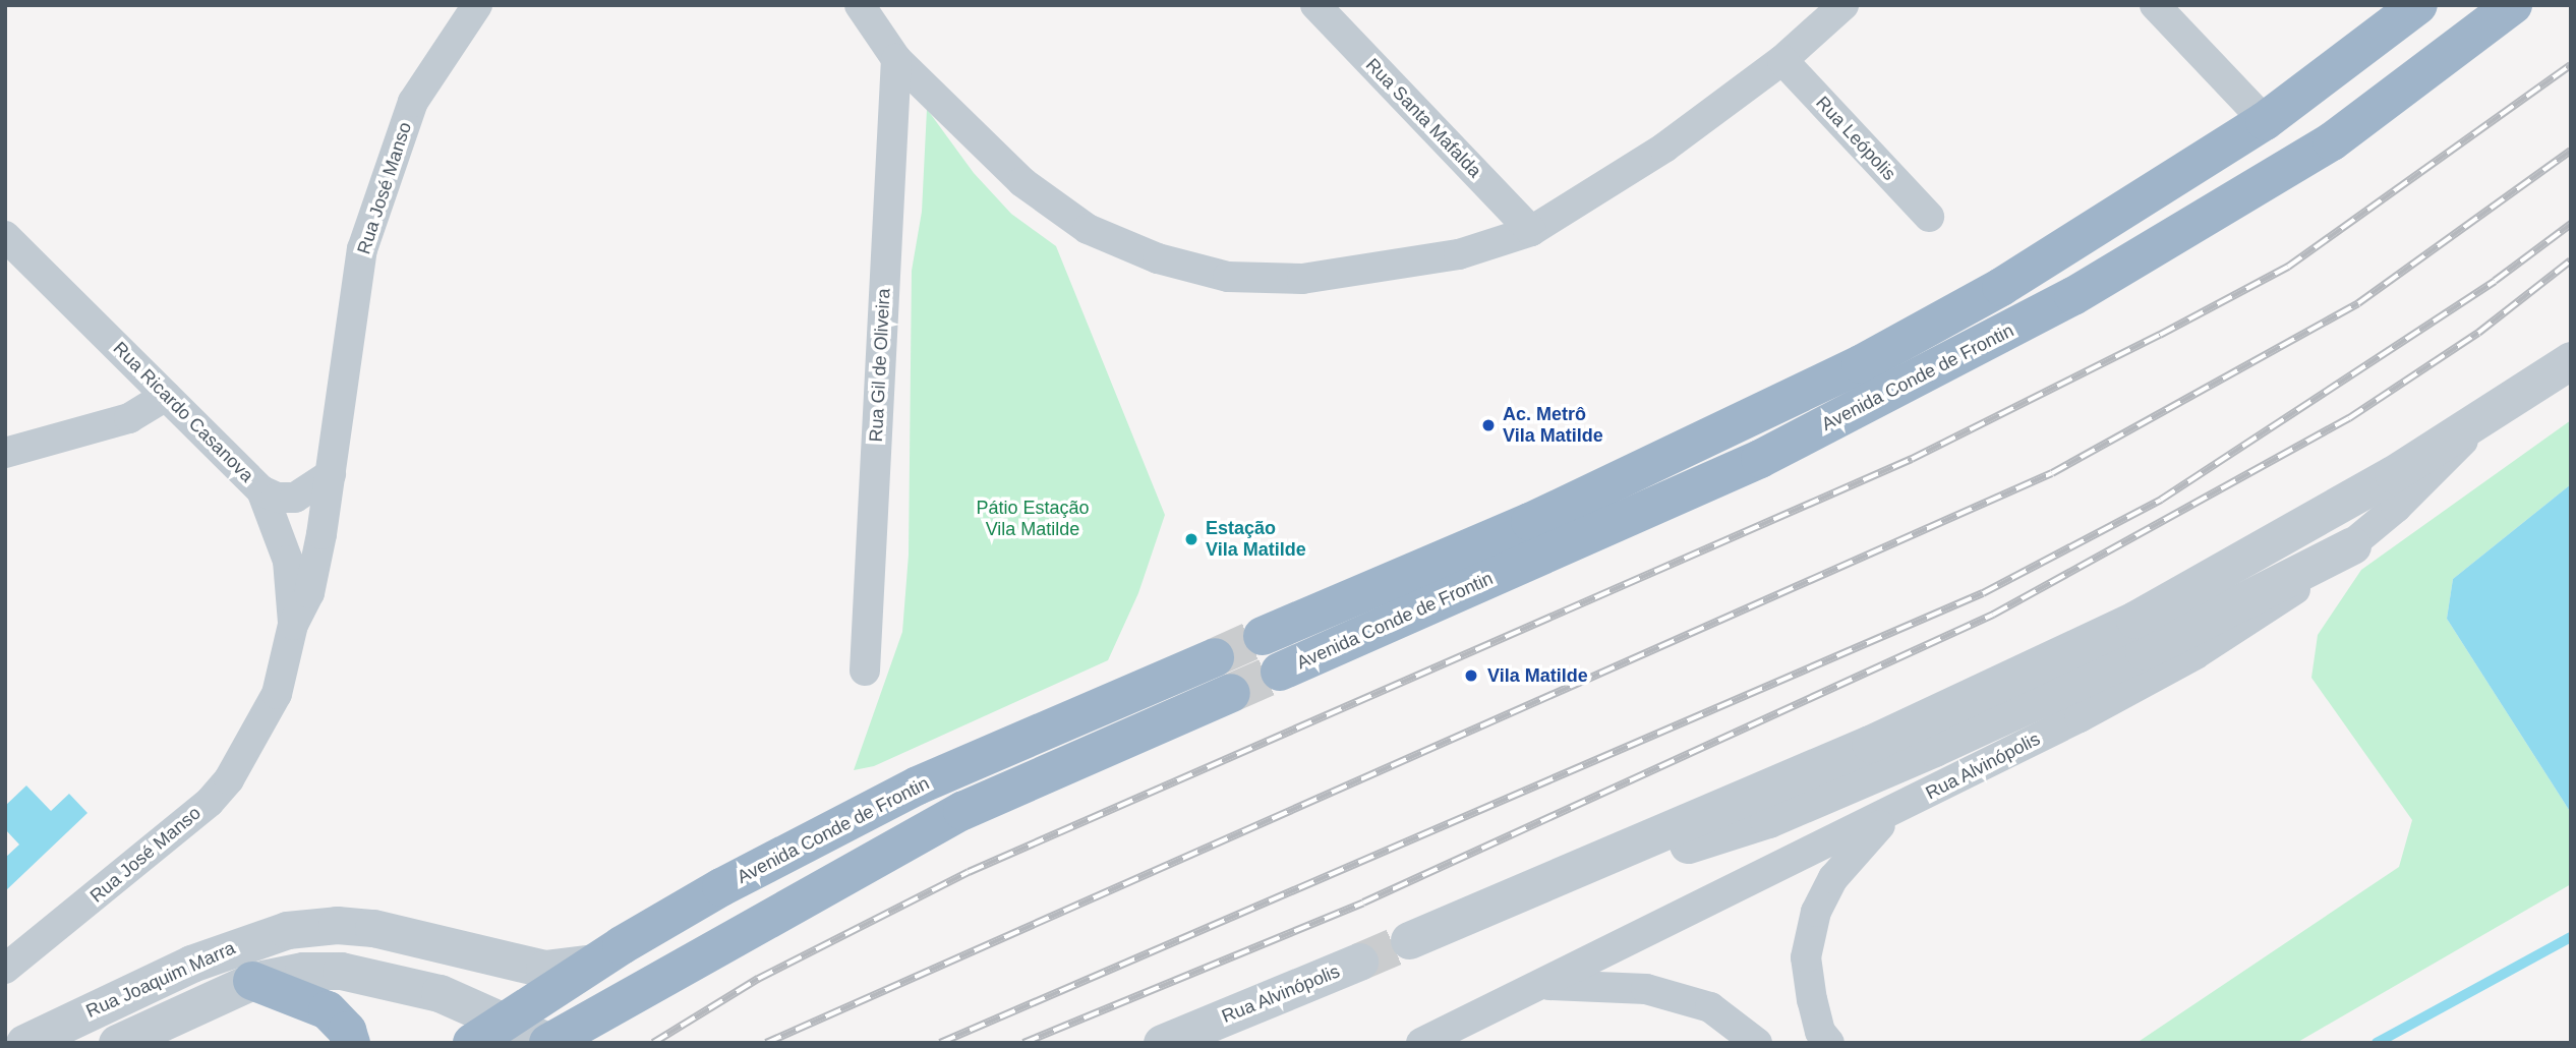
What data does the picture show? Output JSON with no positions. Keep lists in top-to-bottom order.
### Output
{
  "streets": {
    "highway": ["Avenida Conde de Frontin"],
    "street": [
      "Rua Santa Mafalda",
      "Rua Leópolis",
      "Rua José Manso",
      "Rua Gil de Oliveira",
      "Rua Ricardo Casanova",
      "Rua Alvinópolis",
      "Rua Joaquim Marra"
    ]
  },
  "crossings": [
    ["Rua José Manso", "Rua Ricardo Casanova"],
    ["Avenida Conde de Frontin", "Rua Joaquim Marra"]
  ],
  "parks": ["Pátio Estação Vila Matilde"],
  "places": ["Ac. Metrô Vila Matilde", "Estação Vila Matilde", "Vila Matilde"]
}
